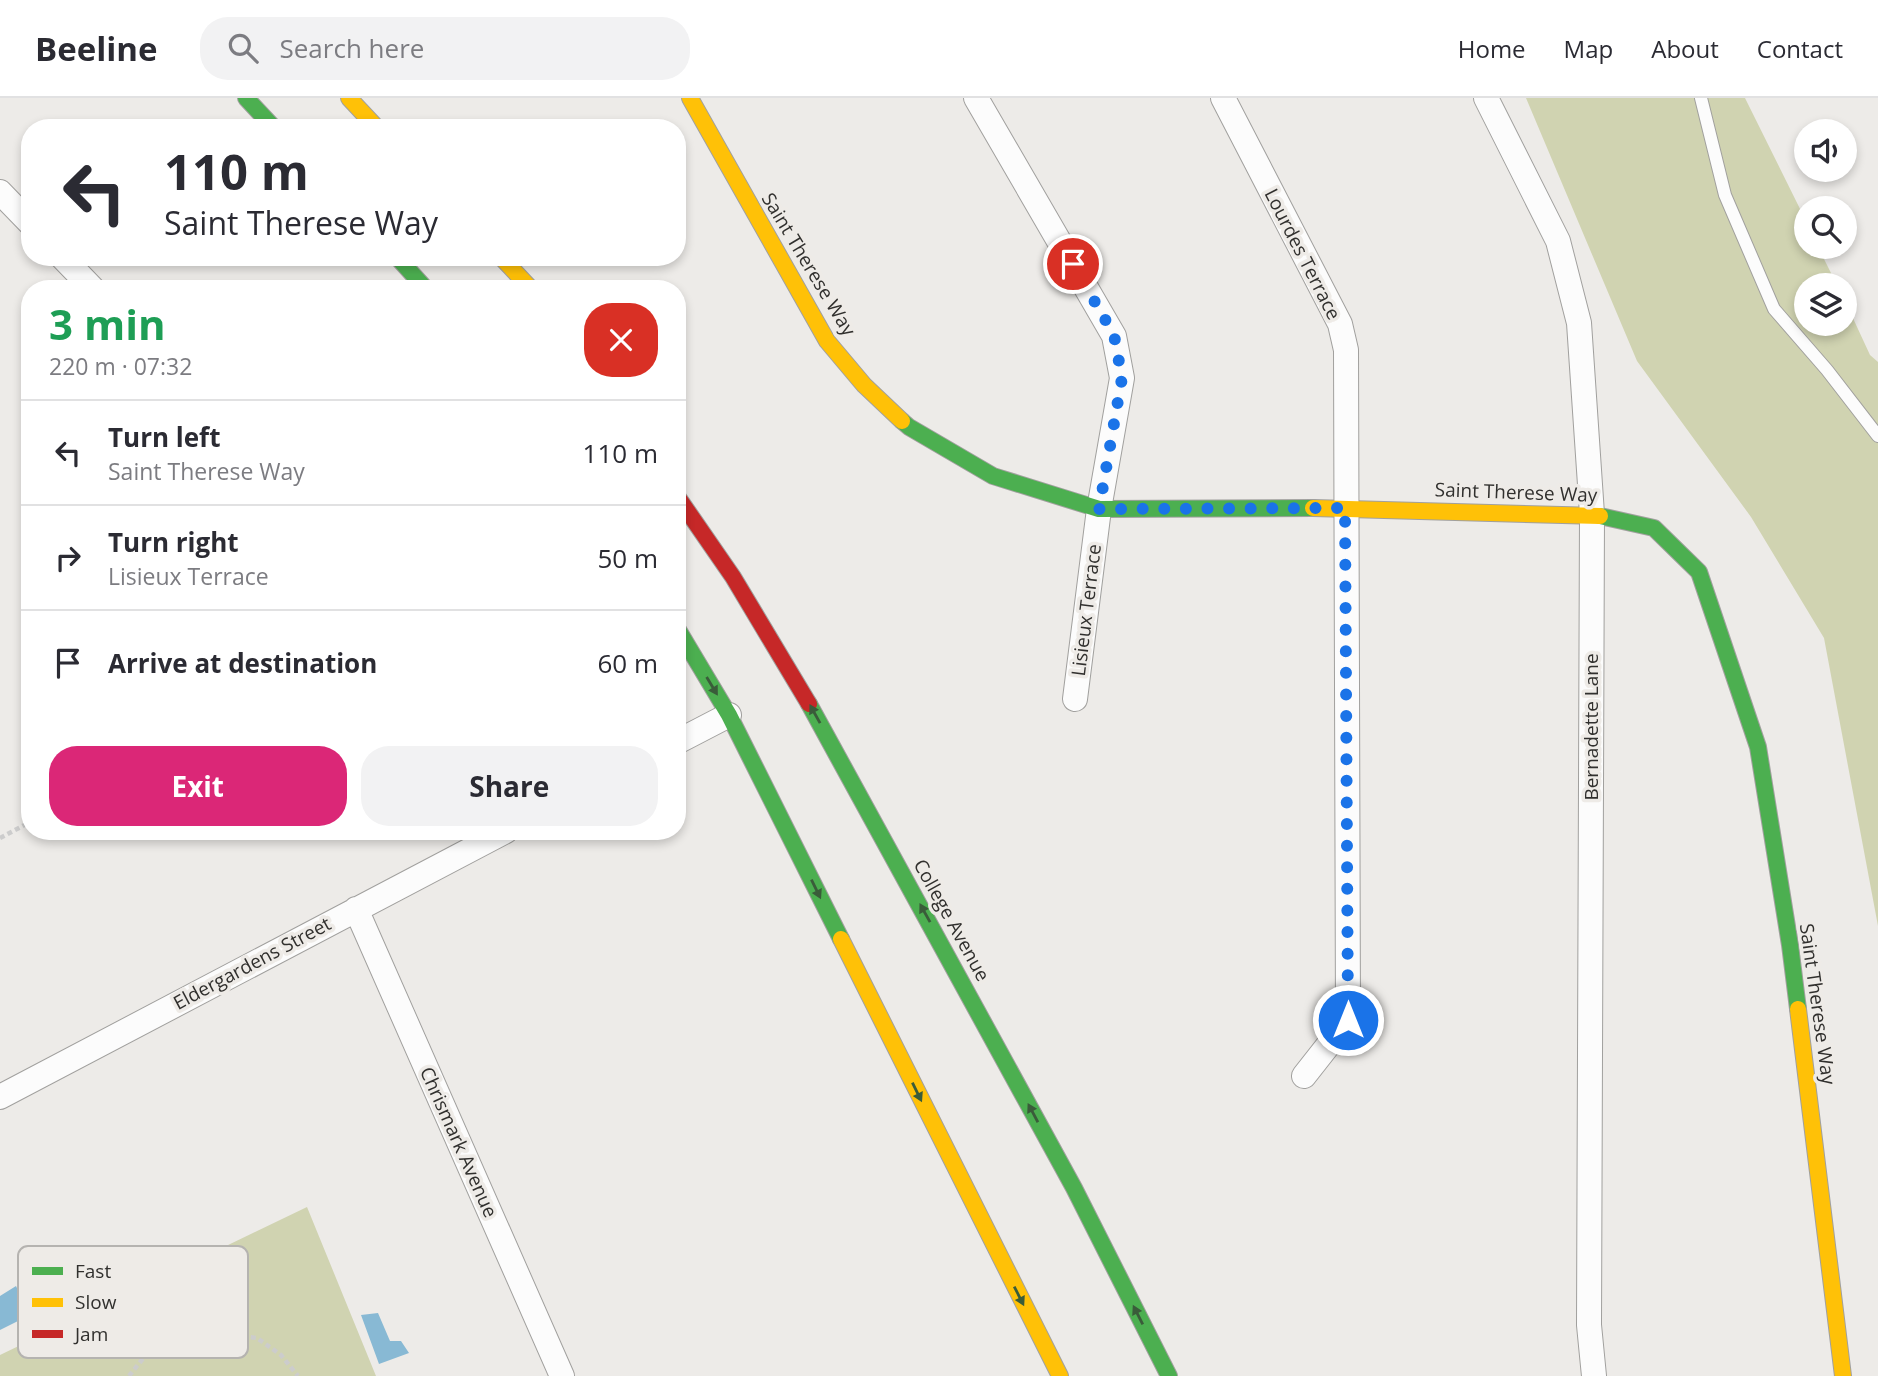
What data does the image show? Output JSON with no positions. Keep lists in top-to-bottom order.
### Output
{
  "streets": {
    "street": [
      "Lourdes Terrace",
      "Saint Therese Way",
      "Lisieux Terrace",
      "Bernadette Lane",
      "College Avenue",
      "Eldergardens Street",
      "Chrismark Avenue"
    ]
  },
  "crossings": [
    ["Lourdes Terrace", "Saint Therese Way"],
    ["Saint Therese Way", "Lisieux Terrace"],
    ["Saint Therese Way", "Bernadette Lane"],
    ["Eldergardens Street", "Chrismark Avenue"]
  ],
  "legend": ["Fast", "Slow", "Jam"],
  "page": {
    "header": "Beeline",
    "search": "Search here",
    "nav": [
      "Home",
      "Map",
      "About",
      "Contact"
    ],
    "turn": ["110 m", "Saint Therese Way"],
    "heading": ["3 min", "220 m · 07:32"],
    "list": [
      {
        "name": "Turn left",
        "note": "Saint Therese Way",
        "value": "110 m"
      },
      {
        "name": "Turn right",
        "note": "Lisieux Terrace",
        "value": "50 m"
      },
      {
        "name": "Arrive at destination",
        "value": "60 m"
      }
    ],
    "buttons": ["Exit", "Share"]
  }
}
